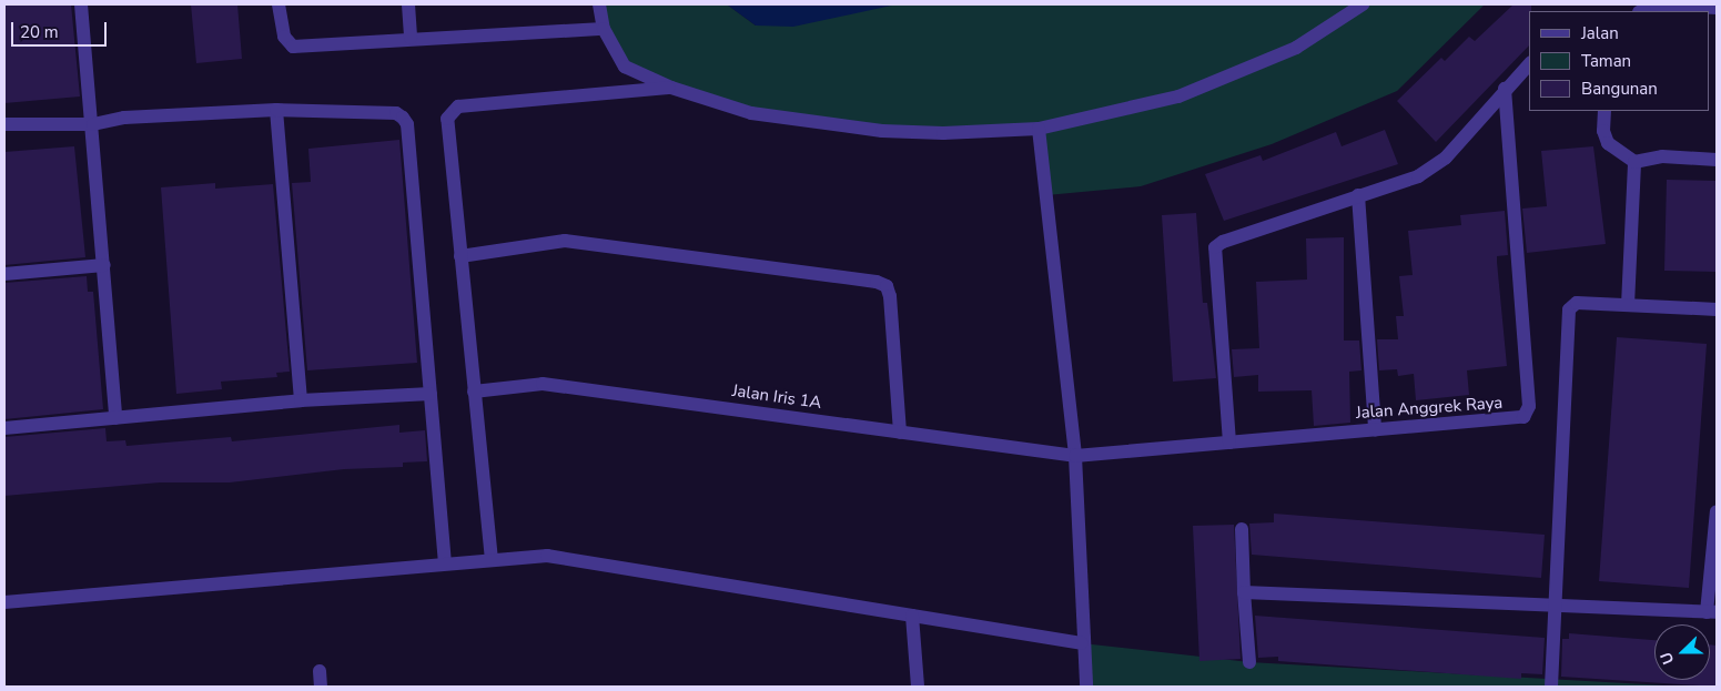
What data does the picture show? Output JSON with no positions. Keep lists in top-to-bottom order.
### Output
{
  "streets": {
    "street": ["Jalan Iris 1A", "Jalan Anggrek Raya"]
  },
  "crossings": [
    ["Jalan Iris 1A", "Jalan Anggrek Raya"]
  ],
  "legend": ["Jalan", "Taman", "Bangunan"],
  "scale_bar": "20 m",
  "north": "left"
}
